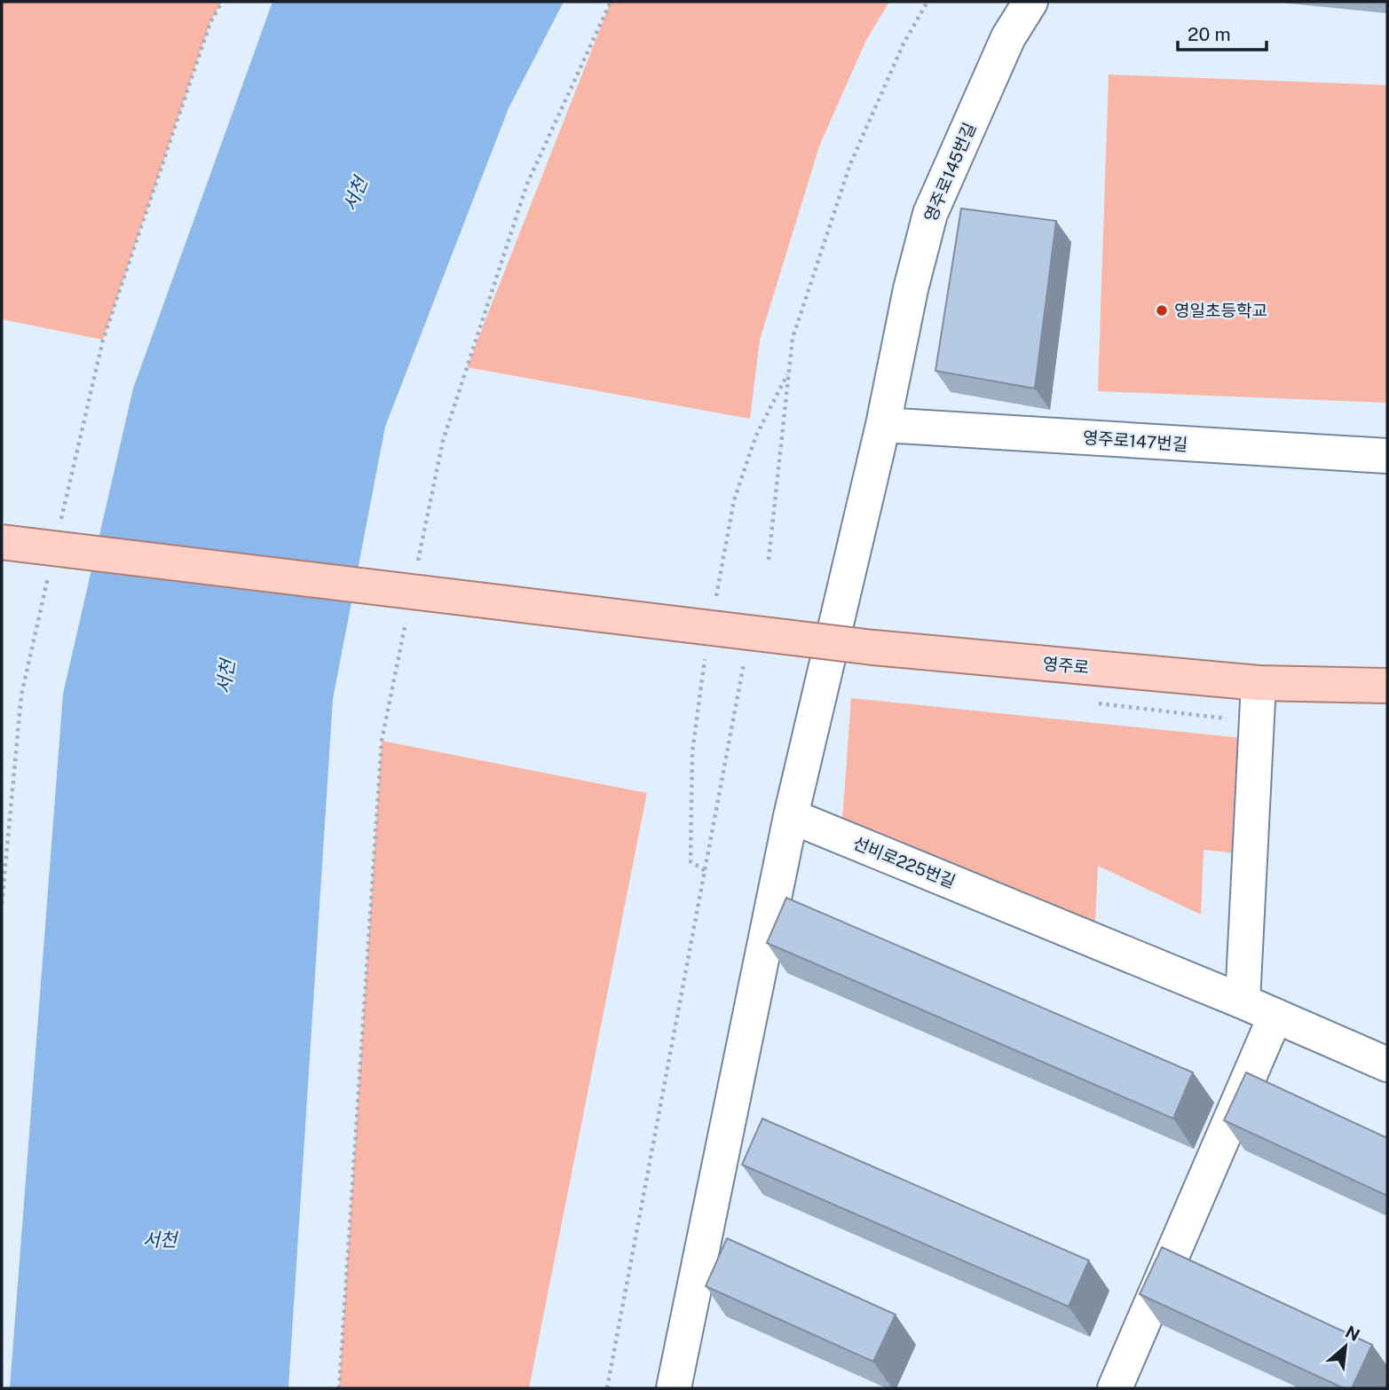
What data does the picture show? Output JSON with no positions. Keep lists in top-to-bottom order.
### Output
{
  "streets": {
    "main road": ["영주로"],
    "street": ["영주로145번길", "영주로147번길", "선비로225번길"]
  },
  "crossings": [
    ["영주로145번길", "영주로147번길"]
  ],
  "water": ["서천"],
  "places": ["영일초등학교"],
  "scale_bar": "20 m",
  "north": "top right"
}
